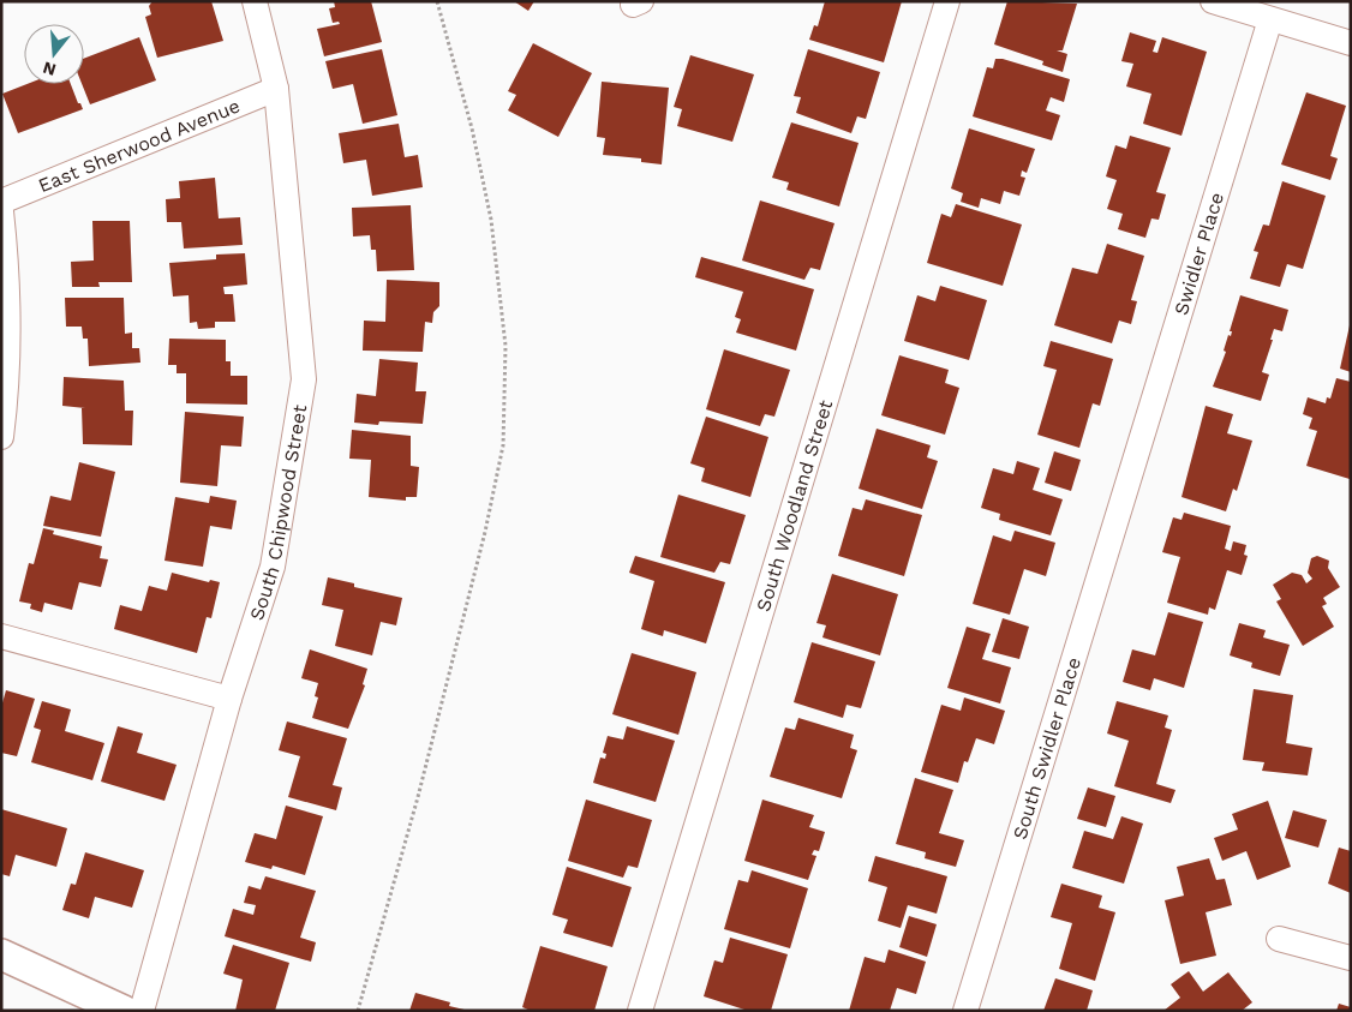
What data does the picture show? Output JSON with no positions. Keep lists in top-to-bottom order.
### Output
{
  "streets": {
    "street": [
      "East Sherwood Avenue",
      "Swidler Place",
      "South Woodland Street",
      "South Chipwood Street",
      "South Swidler Place"
    ]
  },
  "crossings": [
    ["East Sherwood Avenue", "South Chipwood Street"],
    ["Swidler Place", "South Swidler Place"]
  ],
  "north": "bottom"
}
